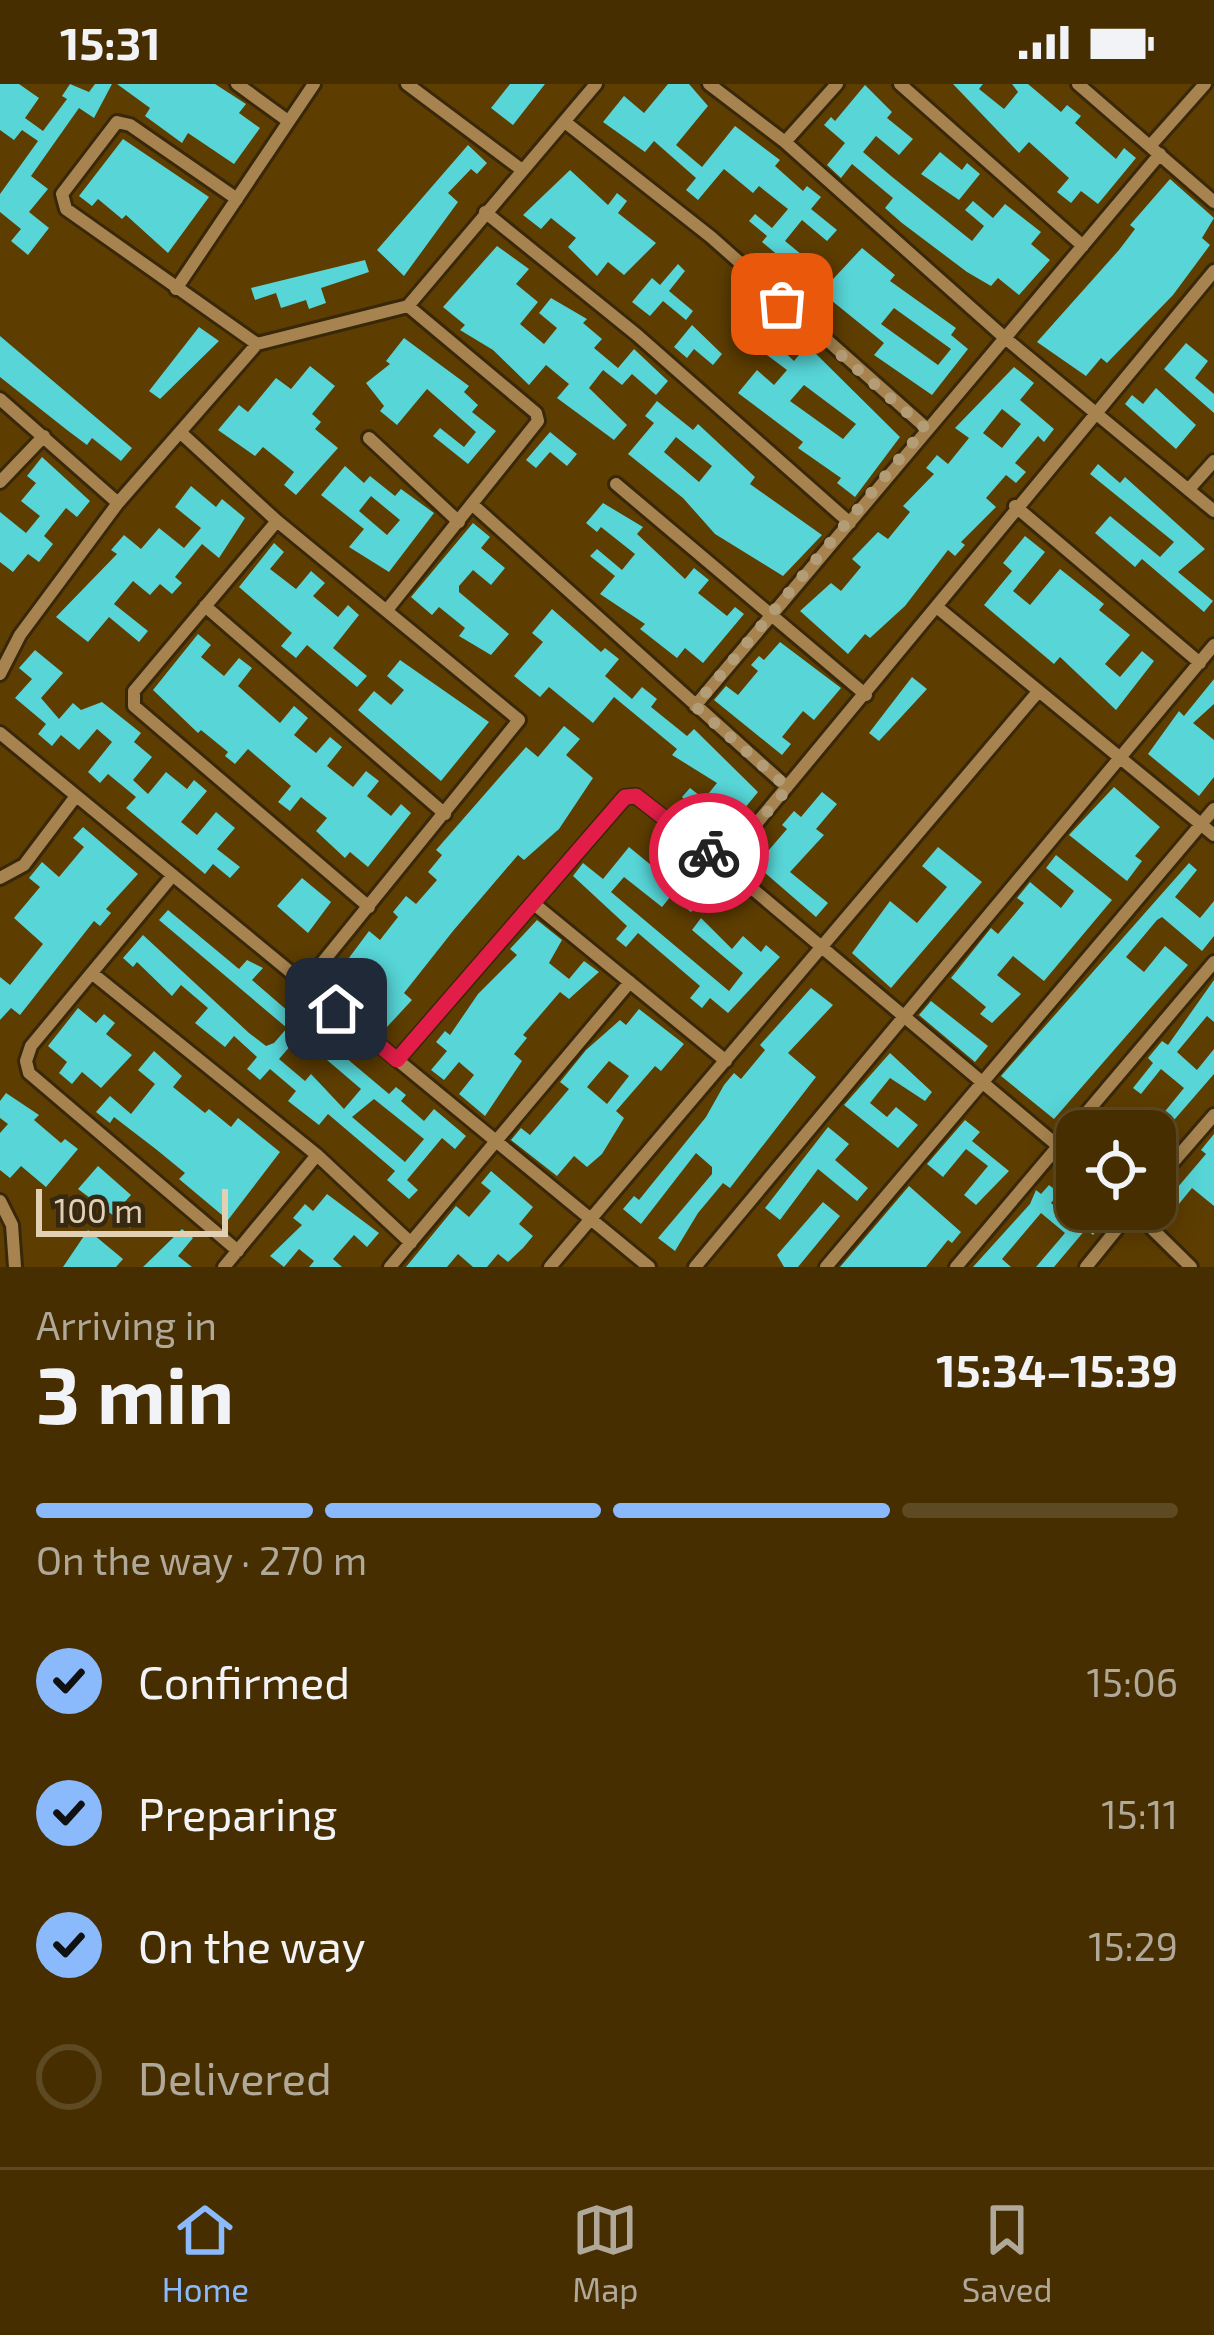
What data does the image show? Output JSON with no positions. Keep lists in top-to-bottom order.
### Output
{
  "scale_bar": "100 m",
  "page": {
    "status": "15:31",
    "scale": "100 m",
    "heading": ["3 min", "Arriving in", "15:34–15:39"],
    "bar": "On the way · 270 m",
    "list": [
      ["Confirmed", "15:06"],
      ["Preparing", "15:11"],
      ["On the way", "15:29"],
      "Delivered"
    ],
    "tabs": ["Home", "Map", "Saved"]
  }
}
